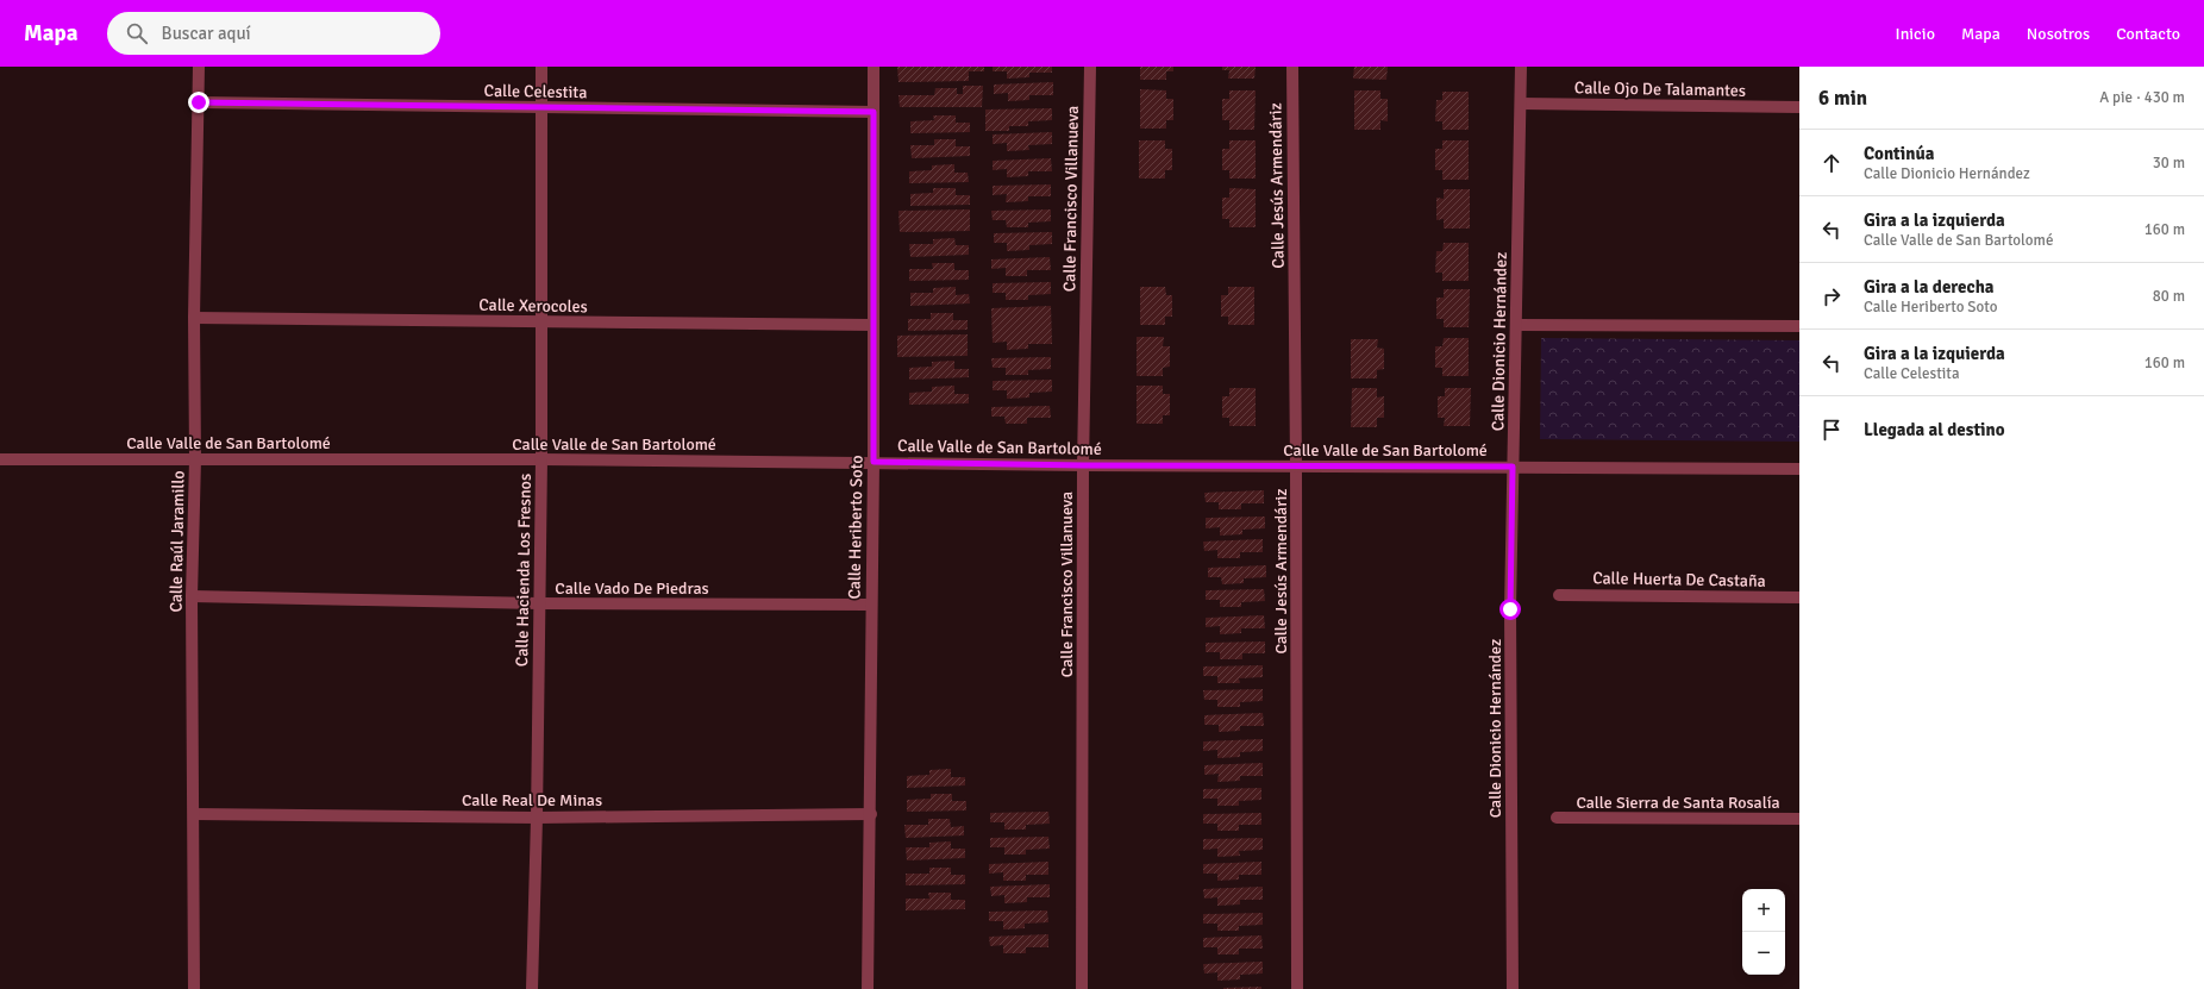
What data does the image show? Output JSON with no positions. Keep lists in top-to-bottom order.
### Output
{
  "streets": {
    "street": [
      "Calle Ojo De Talamantes",
      "Calle Celestita",
      "Calle Jesús Armendáriz",
      "Calle Francisco Villanueva",
      "Calle Xerocoles",
      "Calle Dionicio Hernández",
      "Calle Valle de San Bartolomé",
      "Calle Heriberto Soto",
      "Calle Raúl Jaramillo",
      "Calle Hacienda Los Fresnos",
      "Calle Huerta De Castaña",
      "Calle Vado De Piedras",
      "Calle Real De Minas",
      "Calle Sierra de Santa Rosalía"
    ]
  },
  "crossings": [
    ["Calle Ojo De Talamantes", "Calle Dionicio Hernández"],
    ["Calle Celestita", "Calle Heriberto Soto"],
    ["Calle Celestita", "Calle Raúl Jaramillo"],
    ["Calle Celestita", "Calle Hacienda Los Fresnos"],
    ["Calle Jesús Armendáriz", "Calle Valle de San Bartolomé"],
    ["Calle Francisco Villanueva", "Calle Valle de San Bartolomé"],
    ["Calle Xerocoles", "Calle Heriberto Soto"],
    ["Calle Xerocoles", "Calle Raúl Jaramillo"],
    ["Calle Xerocoles", "Calle Hacienda Los Fresnos"],
    ["Calle Dionicio Hernández", "Calle Valle de San Bartolomé"],
    ["Calle Valle de San Bartolomé", "Calle Heriberto Soto"],
    ["Calle Valle de San Bartolomé", "Calle Raúl Jaramillo"],
    ["Calle Valle de San Bartolomé", "Calle Hacienda Los Fresnos"],
    ["Calle Heriberto Soto", "Calle Vado De Piedras"],
    ["Calle Heriberto Soto", "Calle Real De Minas"],
    ["Calle Raúl Jaramillo", "Calle Vado De Piedras"],
    ["Calle Raúl Jaramillo", "Calle Real De Minas"],
    ["Calle Hacienda Los Fresnos", "Calle Vado De Piedras"],
    ["Calle Hacienda Los Fresnos", "Calle Real De Minas"]
  ],
  "page": {
    "header": "Mapa",
    "search": "Buscar aquí",
    "nav": [
      "Inicio",
      "Mapa",
      "Nosotros",
      "Contacto"
    ],
    "heading": ["6 min", "A pie · 430 m"],
    "list": [
      ["Continúa", "Calle Dionicio Hernández", "30 m"],
      ["Gira a la izquierda", "Calle Valle de San Bartolomé", "160 m"],
      ["Gira a la derecha", "Calle Heriberto Soto", "80 m"],
      ["Gira a la izquierda", "Calle Celestita", "160 m"],
      "Llegada al destino"
    ],
    "map_buttons": ["+", "−"]
  }
}
